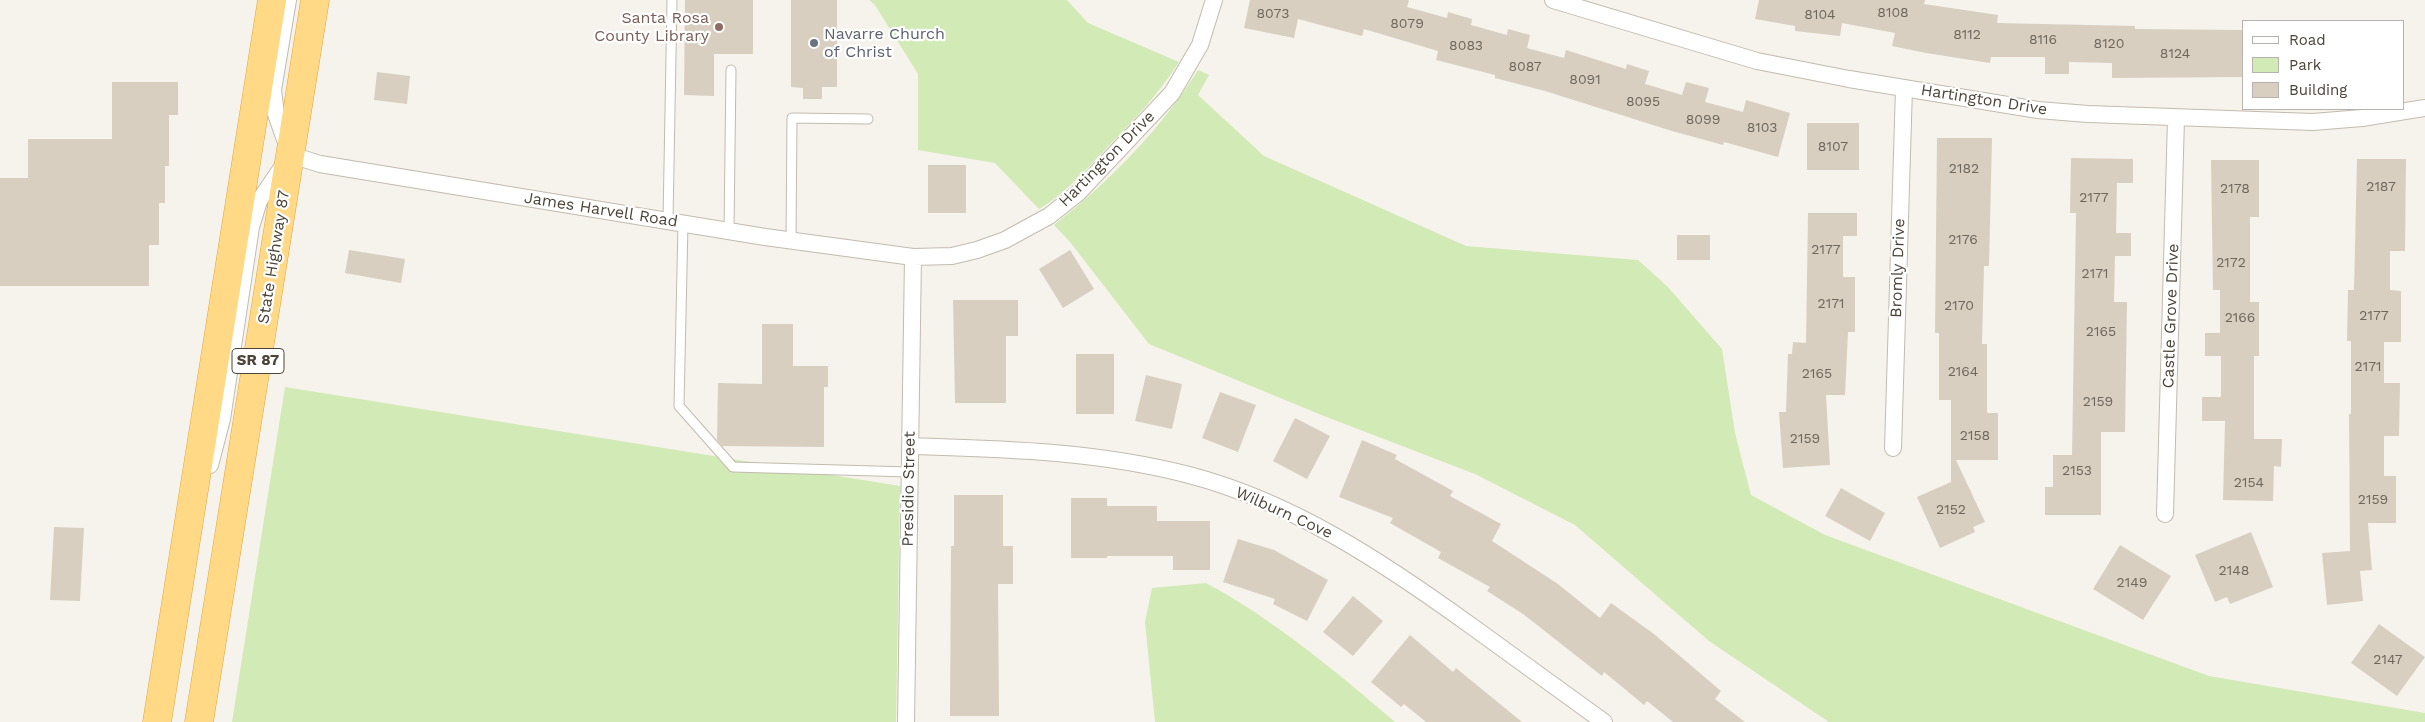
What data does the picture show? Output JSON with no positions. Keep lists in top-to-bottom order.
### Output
{
  "streets": {
    "highway": ["State Highway 87", "SR 87"],
    "street": [
      "Hartington Drive",
      "James Harvell Road",
      "Bromly Drive",
      "Castle Grove Drive",
      "Presidio Street",
      "Wilburn Cove"
    ]
  },
  "crossings": [
    ["Hartington Drive", "James Harvell Road"],
    ["Hartington Drive", "Bromly Drive"],
    ["Hartington Drive", "Castle Grove Drive"],
    ["Hartington Drive", "Presidio Street"],
    ["James Harvell Road", "State Highway 87"],
    ["James Harvell Road", "Presidio Street"],
    ["Presidio Street", "Wilburn Cove"]
  ],
  "places": ["Santa Rosa County Library", "Navarre Church of Christ"],
  "house_numbers": [
    "8108",
    "8073",
    "8104",
    "8079",
    "8112",
    "8116",
    "8120",
    "8083",
    "8124",
    "8087",
    "8091",
    "8095",
    "8099",
    "8103",
    "8107",
    "2182",
    "2187",
    "2178",
    "2177",
    "2176",
    "2177",
    "2172",
    "2171",
    "2171",
    "2170",
    "2177",
    "2166",
    "2165",
    "2171",
    "2164",
    "2165",
    "2159",
    "2158",
    "2159",
    "2153",
    "2154",
    "2159",
    "2152",
    "2148",
    "2149",
    "2147"
  ],
  "legend": ["Road", "Park", "Building"]
}
